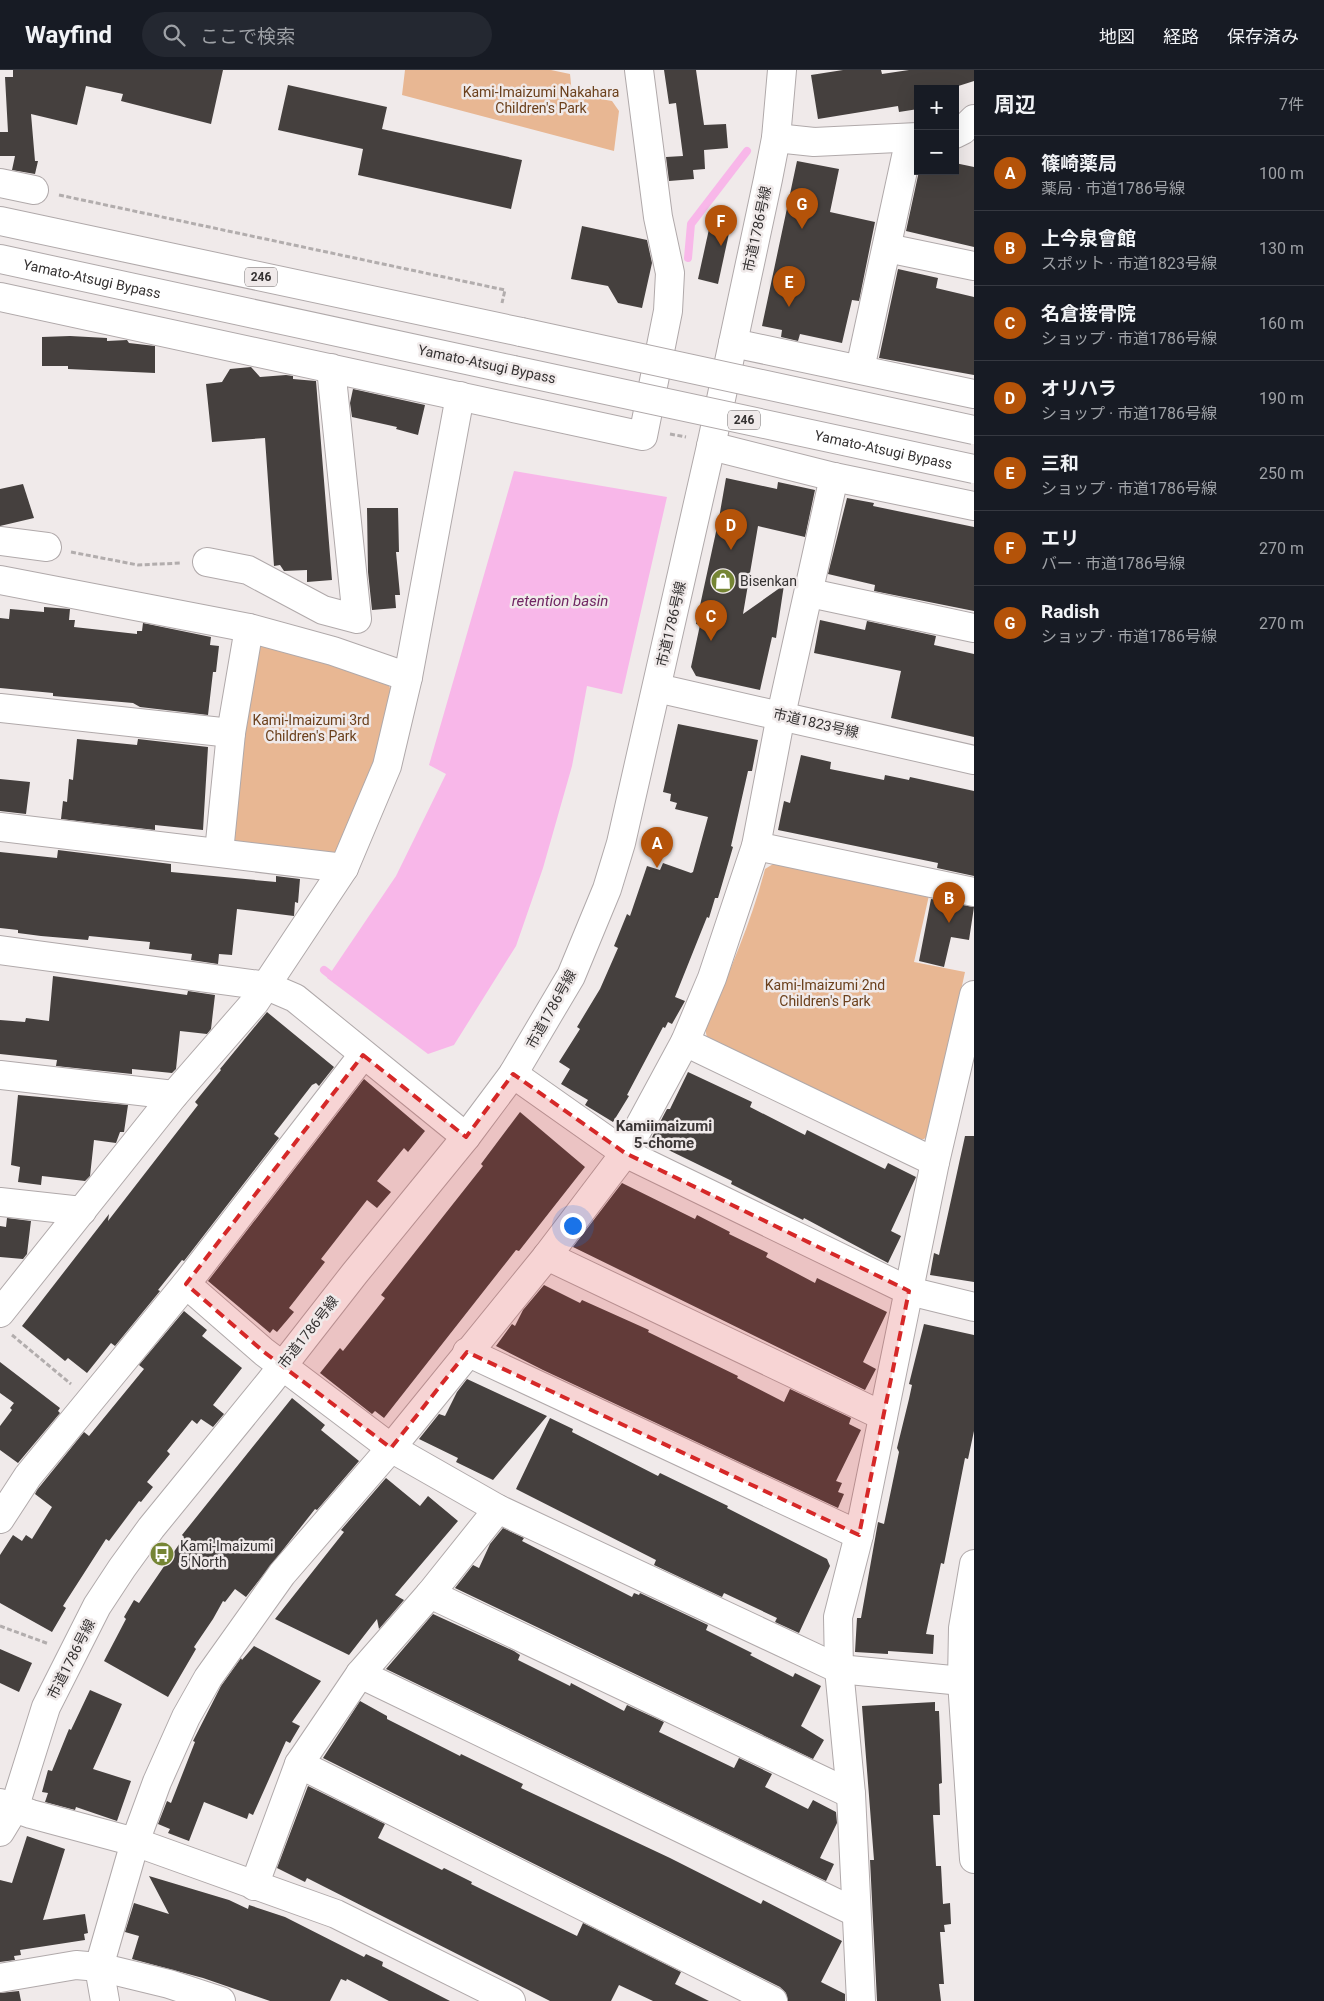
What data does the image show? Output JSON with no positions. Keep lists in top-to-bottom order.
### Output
{
  "streets": {
    "main road": [
      "市道1786号線",
      "246",
      "Yamato-Atsugi Bypass",
      "市道1823号線"
    ]
  },
  "crossings": [
    ["市道1786号線", "市道1823号線"]
  ],
  "districts": ["Kamiimaizumi 5-chome"],
  "water": ["retention basin"],
  "parks": ["Kami-Imaizumi Nakahara Children's Park", "Kami-Imaizumi 3rd Children's Park", "Kami-Imaizumi 2nd Children's Park"],
  "places": {
    "shop": ["Bisenkan"],
    "bus stop": ["Kami-Imaizumi 5 North"]
  },
  "page": {
    "header": "Wayfind",
    "search": "ここで検索",
    "nav": ["地図", "経路", "保存済み"],
    "heading": ["周辺", "7件"],
    "map_buttons": ["+", "−"],
    "list": [
      {
        "mark": "A",
        "name": "篠崎薬局",
        "note": "薬局 · 市道1786号線",
        "value": "100 m"
      },
      {
        "mark": "B",
        "name": "上今泉會館",
        "note": "スポット · 市道1823号線",
        "value": "130 m"
      },
      {
        "mark": "C",
        "name": "名倉接骨院",
        "note": "ショップ · 市道1786号線",
        "value": "160 m"
      },
      {
        "mark": "D",
        "name": "オリハラ",
        "note": "ショップ · 市道1786号線",
        "value": "190 m"
      },
      {
        "mark": "E",
        "name": "三和",
        "note": "ショップ · 市道1786号線",
        "value": "250 m"
      },
      {
        "mark": "F",
        "name": "エリ",
        "note": "バー · 市道1786号線",
        "value": "270 m"
      },
      {
        "mark": "G",
        "name": "Radish",
        "note": "ショップ · 市道1786号線",
        "value": "270 m"
      }
    ],
    "pins": [
      "G",
      "F",
      "E",
      "D",
      "C",
      "A",
      "B"
    ]
  }
}
